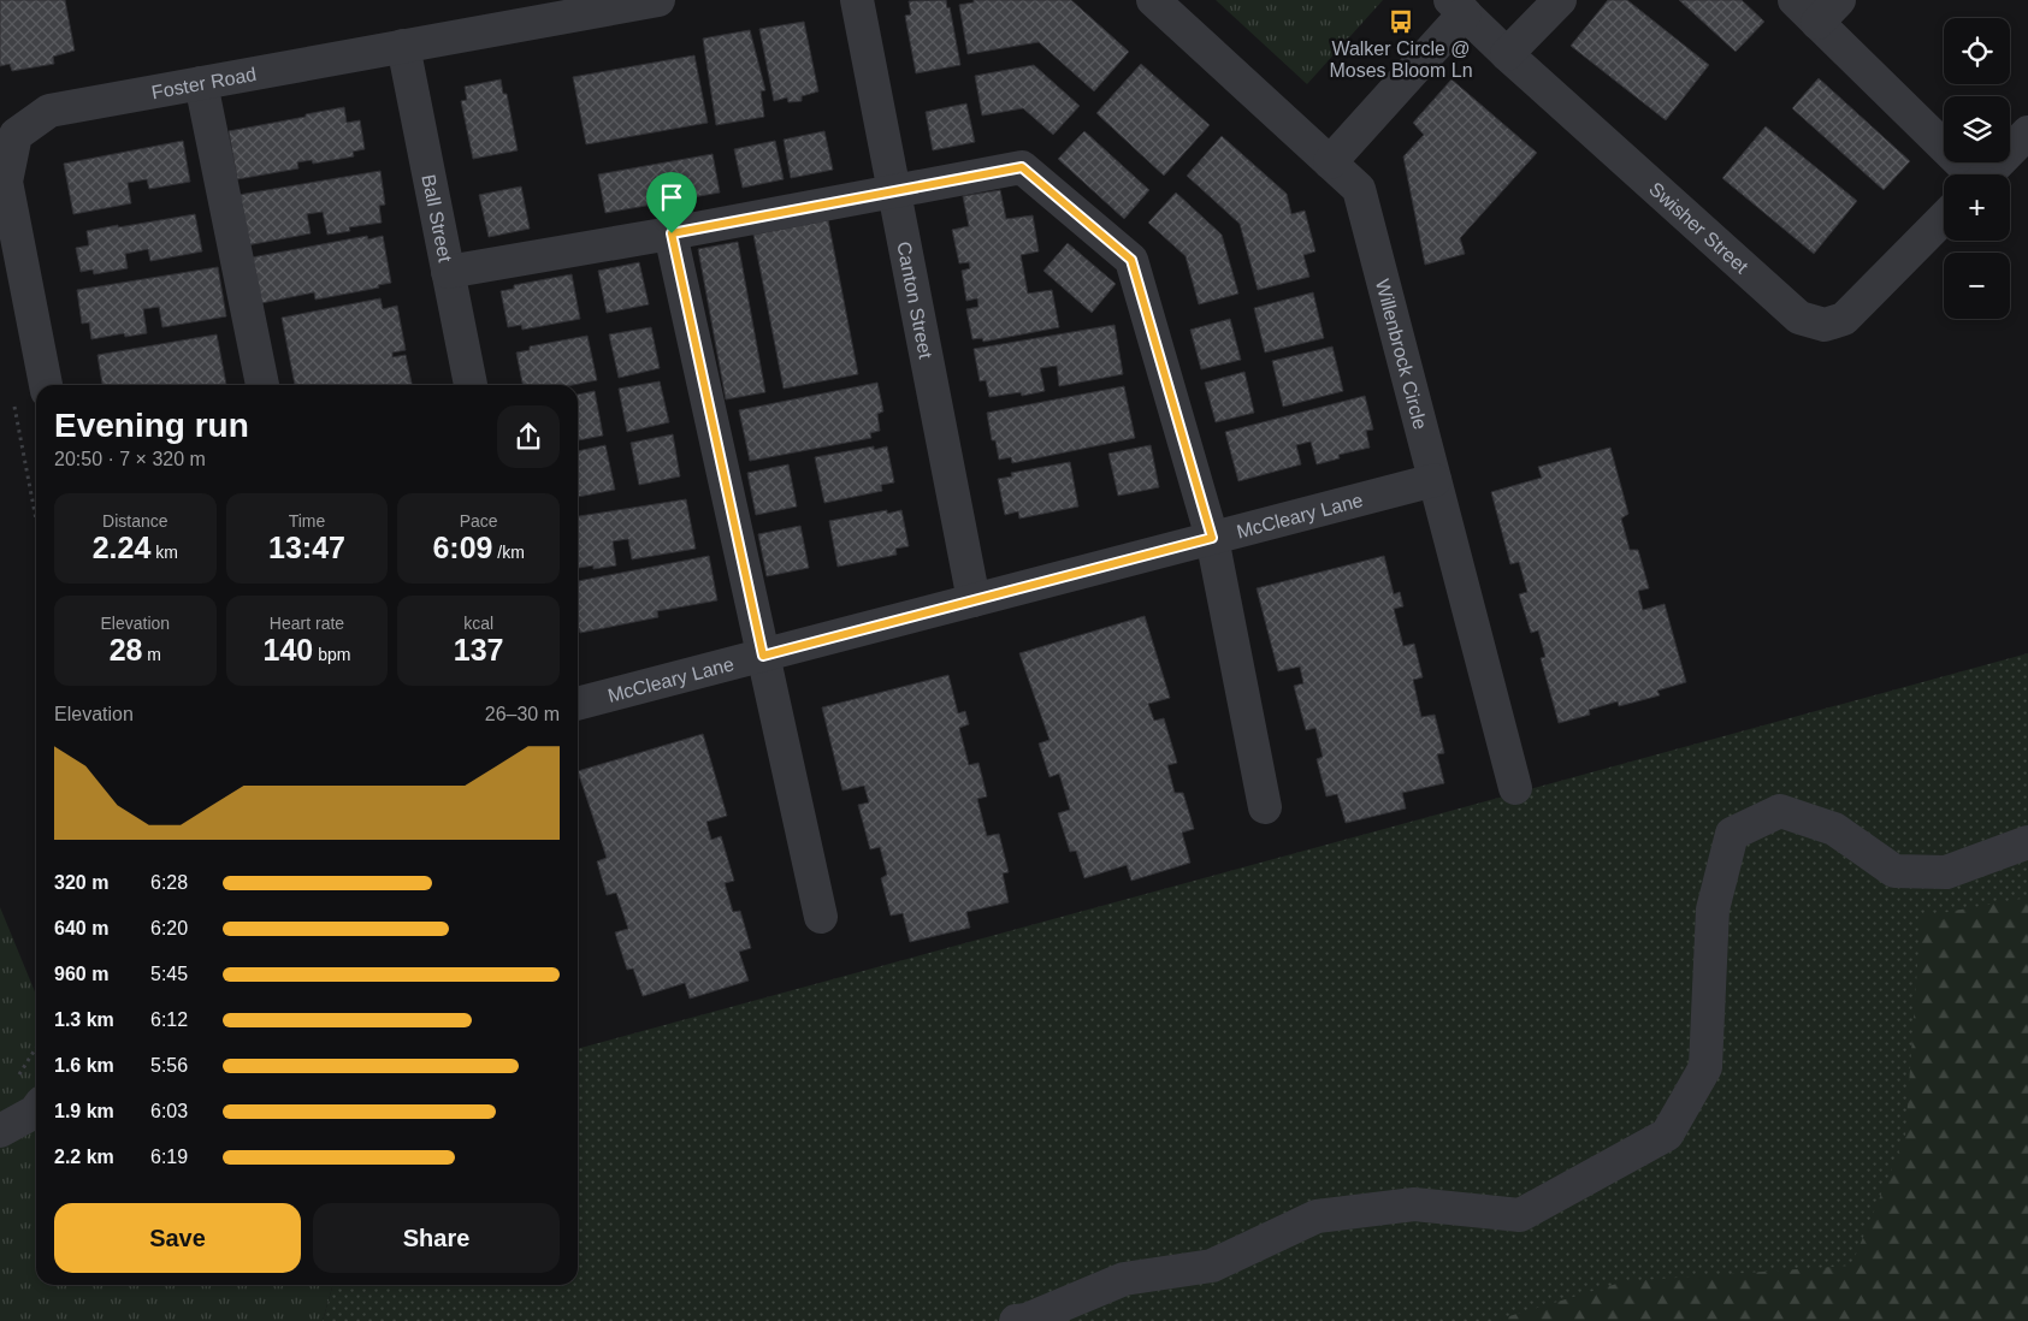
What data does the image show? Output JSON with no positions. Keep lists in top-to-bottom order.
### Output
{
  "streets": {
    "street": [
      "Foster Road",
      "Ball Street",
      "Swisher Street",
      "Canton Street",
      "Willenbrock Circle",
      "McCleary Lane"
    ]
  },
  "crossings": [
    ["Foster Road", "Ball Street"],
    ["Canton Street", "McCleary Lane"],
    ["Willenbrock Circle", "McCleary Lane"]
  ],
  "places": {
    "bus stop": ["Walker Circle @ Moses Bloom Ln"]
  },
  "page": {
    "map_buttons": ["+", "−"],
    "heading": ["Evening run", "20:50 · 7 × 320 m"],
    "stats": [
      ["Distance", "2.24 km"],
      ["Time", "13:47"],
      ["Pace", "6:09 /km"],
      ["Elevation", "28 m"],
      ["Heart rate", "140 bpm"],
      ["kcal", "137"]
    ],
    "chart": ["Elevation", "26–30 m"],
    "list": [
      {
        "name": "320 m",
        "note": "6:28"
      },
      {
        "name": "640 m",
        "note": "6:20"
      },
      {
        "name": "960 m",
        "note": "5:45"
      },
      {
        "name": "1.3 km",
        "note": "6:12"
      },
      {
        "name": "1.6 km",
        "note": "5:56"
      },
      {
        "name": "1.9 km",
        "note": "6:03"
      },
      {
        "name": "2.2 km",
        "note": "6:19"
      }
    ],
    "buttons": ["Save", "Share"]
  }
}
